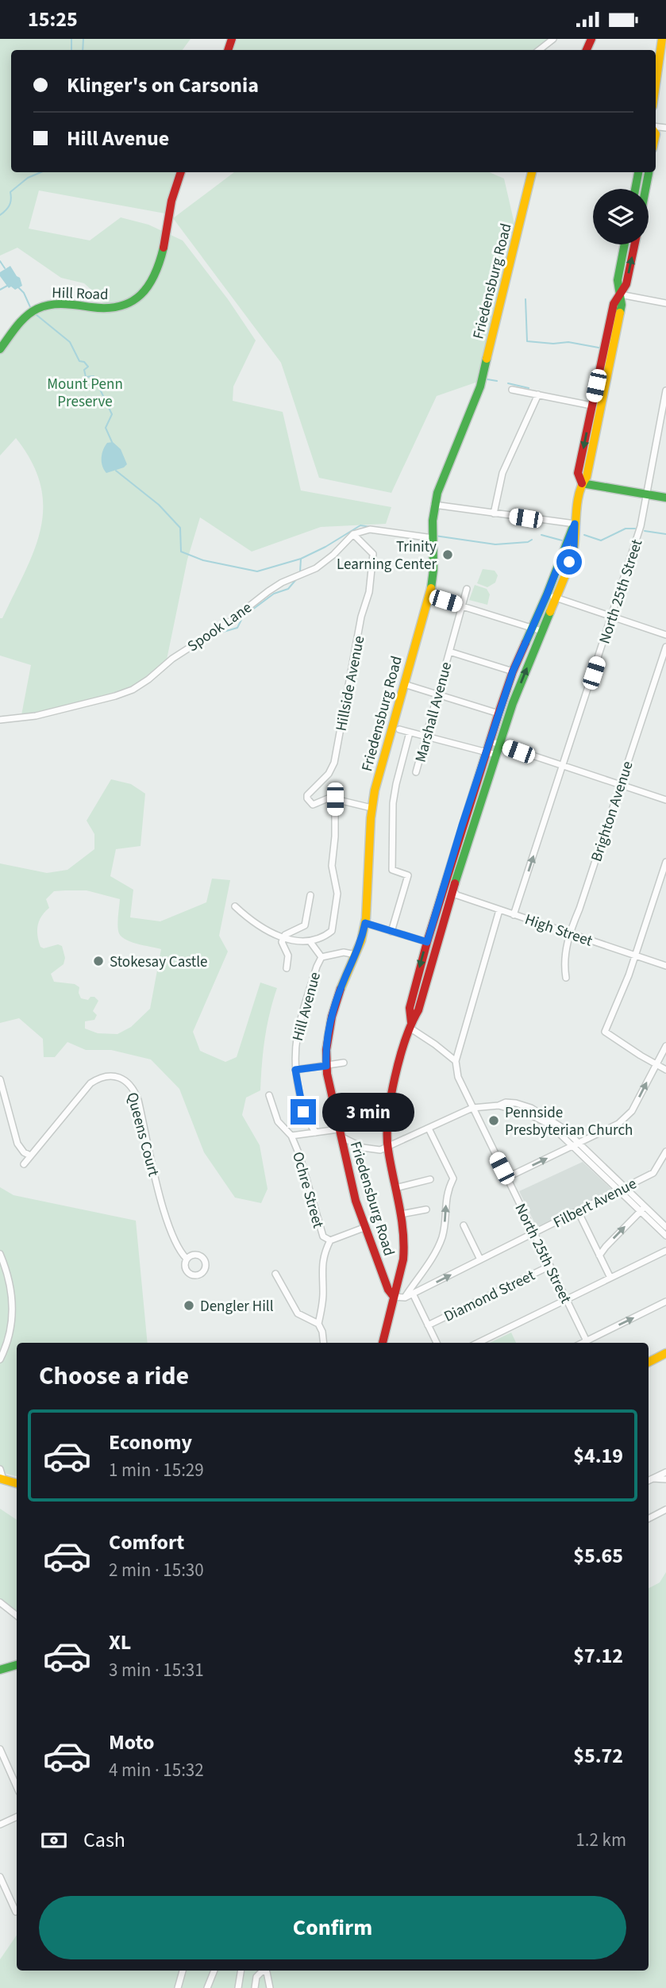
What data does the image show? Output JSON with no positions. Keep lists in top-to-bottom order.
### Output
{
  "streets": {
    "street": [
      "Friedensburg Road",
      "Hill Road",
      "North 25th Street",
      "Spook Lane",
      "Hillside Avenue",
      "Marshall Avenue",
      "Brighton Avenue",
      "High Street",
      "Hill Avenue",
      "Queens Court",
      "Ochre Street",
      "Filbert Avenue",
      "Diamond Street"
    ]
  },
  "crossings": [
    ["North 25th Street", "High Street"],
    ["North 25th Street", "Filbert Avenue"],
    ["North 25th Street", "Diamond Street"],
    ["Spook Lane", "Hillside Avenue"],
    ["Brighton Avenue", "High Street"]
  ],
  "parks": ["Mount Penn Preserve"],
  "places": [
    "Trinity Learning Center",
    "Stokesay Castle",
    "Pennside Presbyterian Church",
    "Dengler Hill"
  ],
  "page": {
    "status": "15:25",
    "banner": ["Klinger's on Carsonia", "Hill Avenue"],
    "bubble": "3 min",
    "heading": "Choose a ride",
    "list": [
      {
        "name": "Economy",
        "note": "1 min · 15:29",
        "value": "$4.19"
      },
      {
        "name": "Comfort",
        "note": "2 min · 15:30",
        "value": "$5.65"
      },
      {
        "name": "XL",
        "note": "3 min · 15:31",
        "value": "$7.12"
      },
      {
        "name": "Moto",
        "note": "4 min · 15:32",
        "value": "$5.72"
      }
    ],
    "pay": ["Cash", "1.2 km"],
    "buttons": "Confirm"
  }
}
